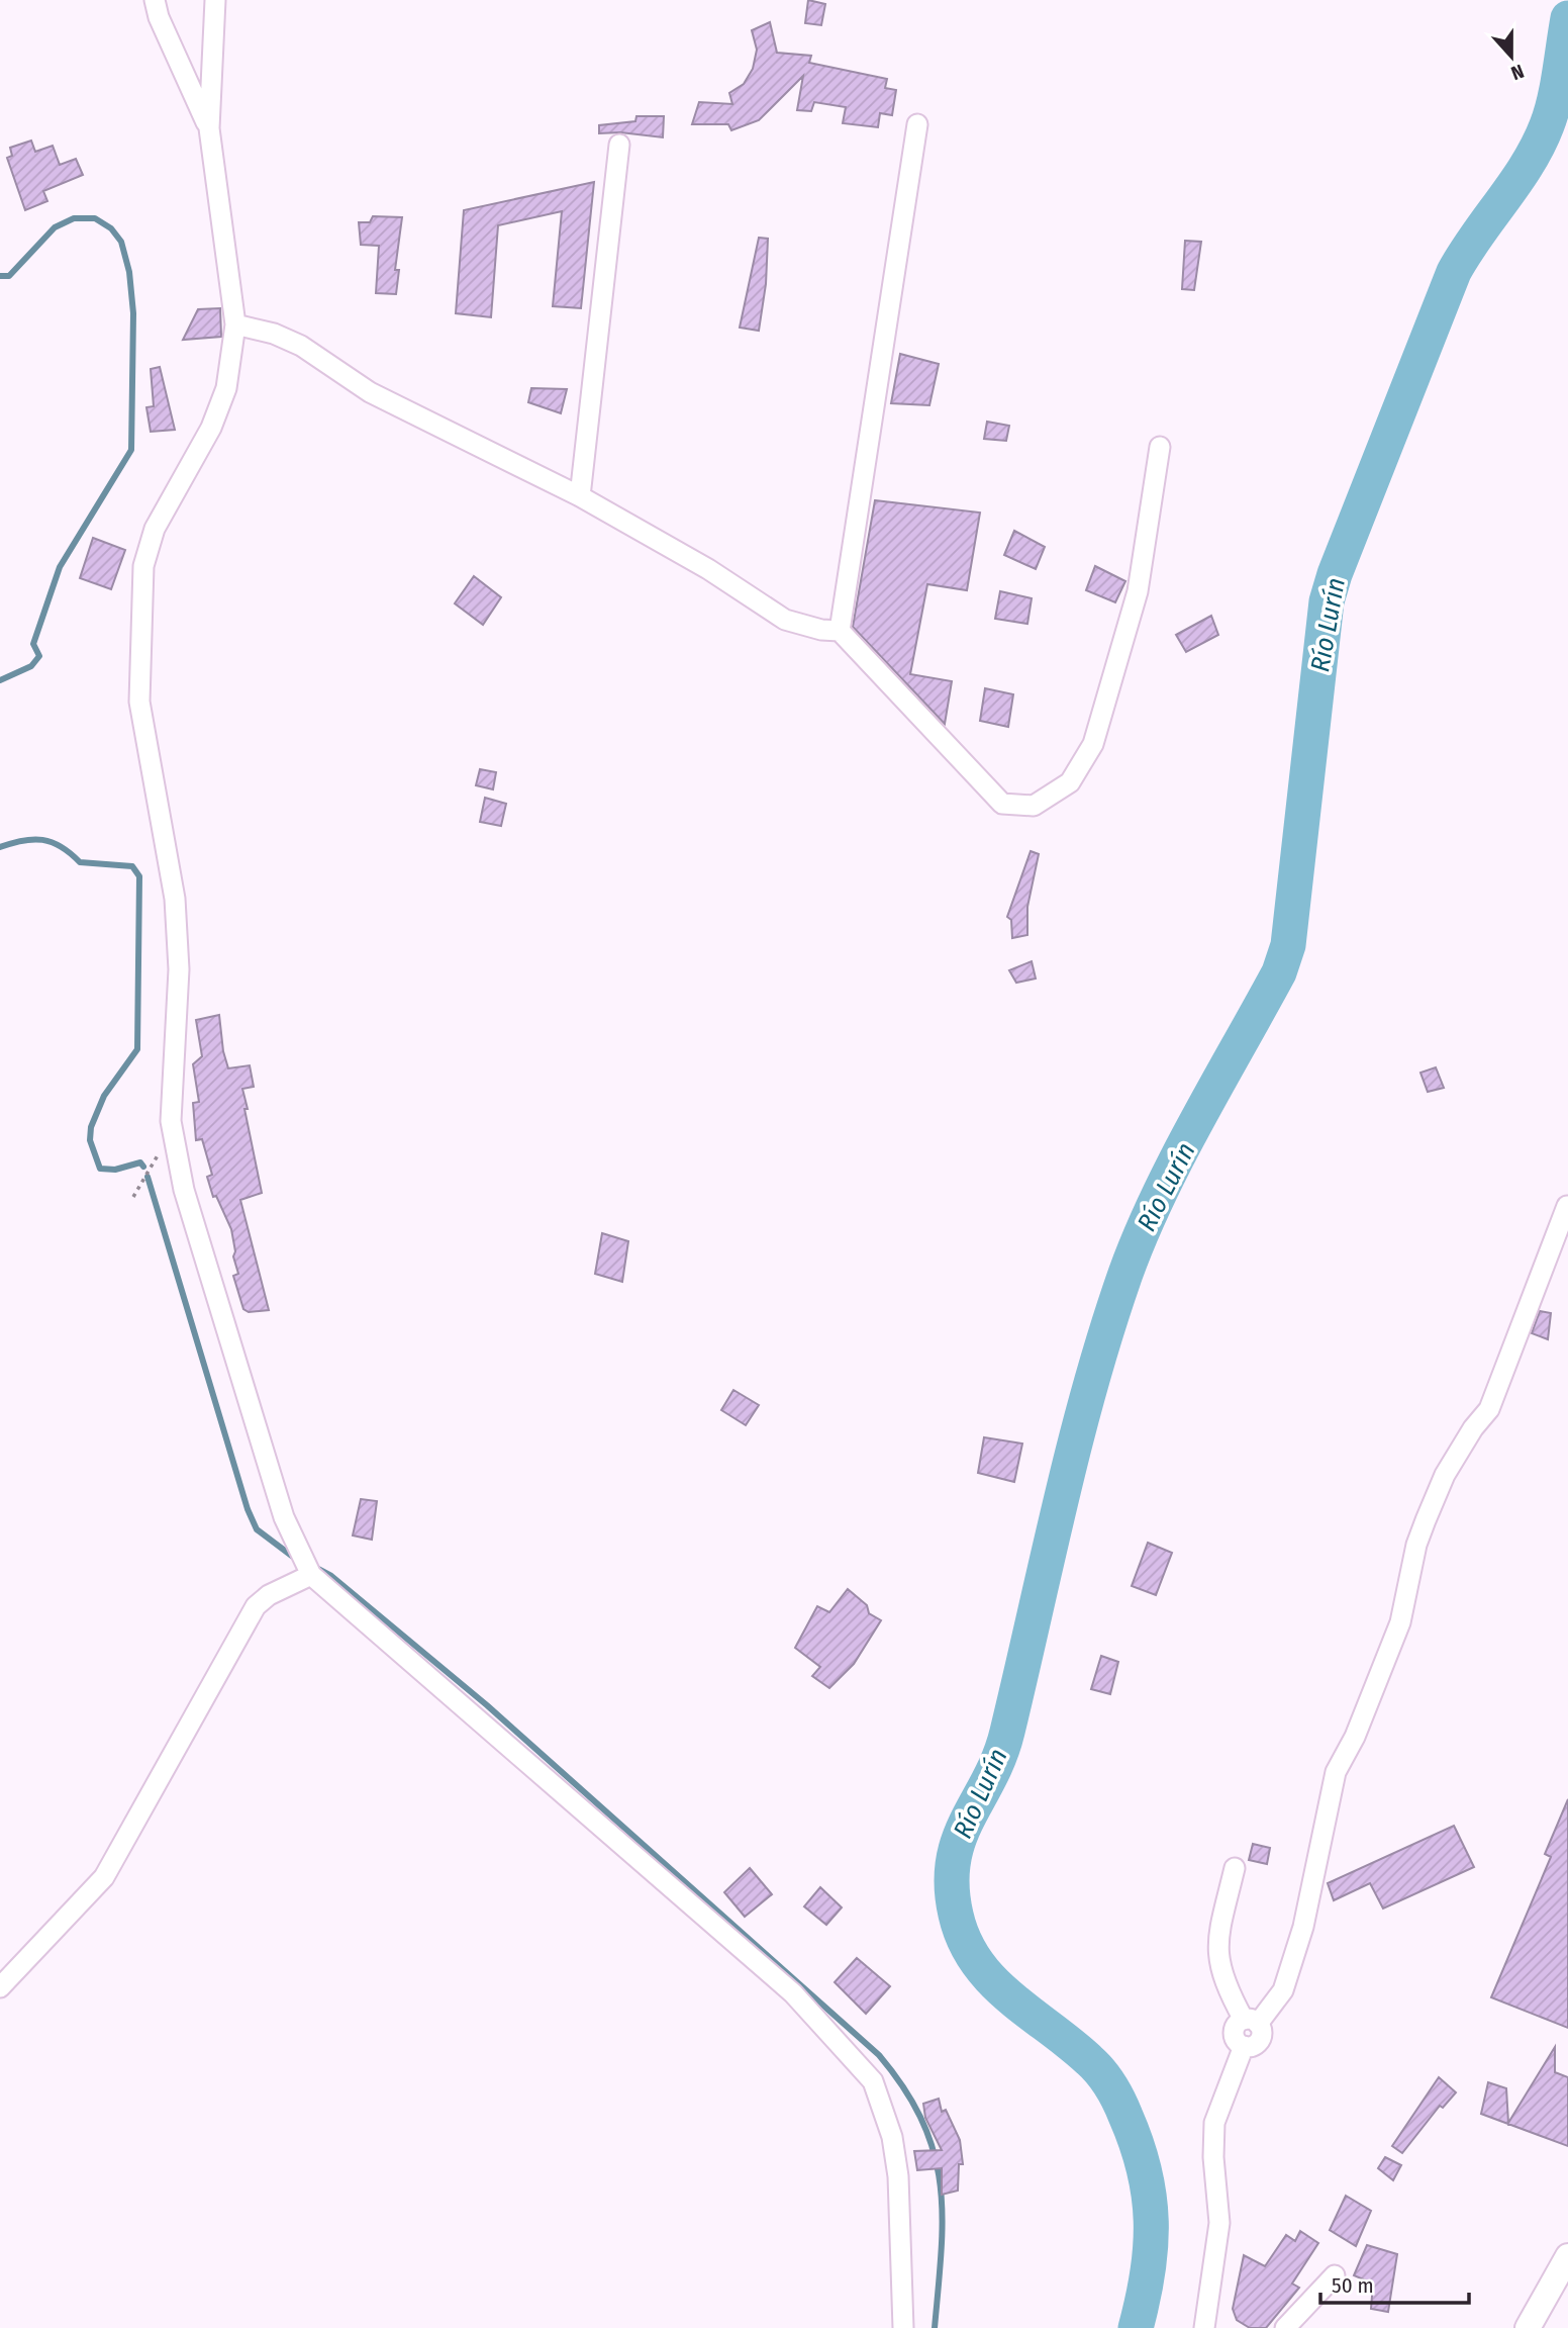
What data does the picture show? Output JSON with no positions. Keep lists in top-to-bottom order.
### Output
{
  "water": ["Río Lurín"],
  "scale_bar": "50 m",
  "north": "bottom"
}
